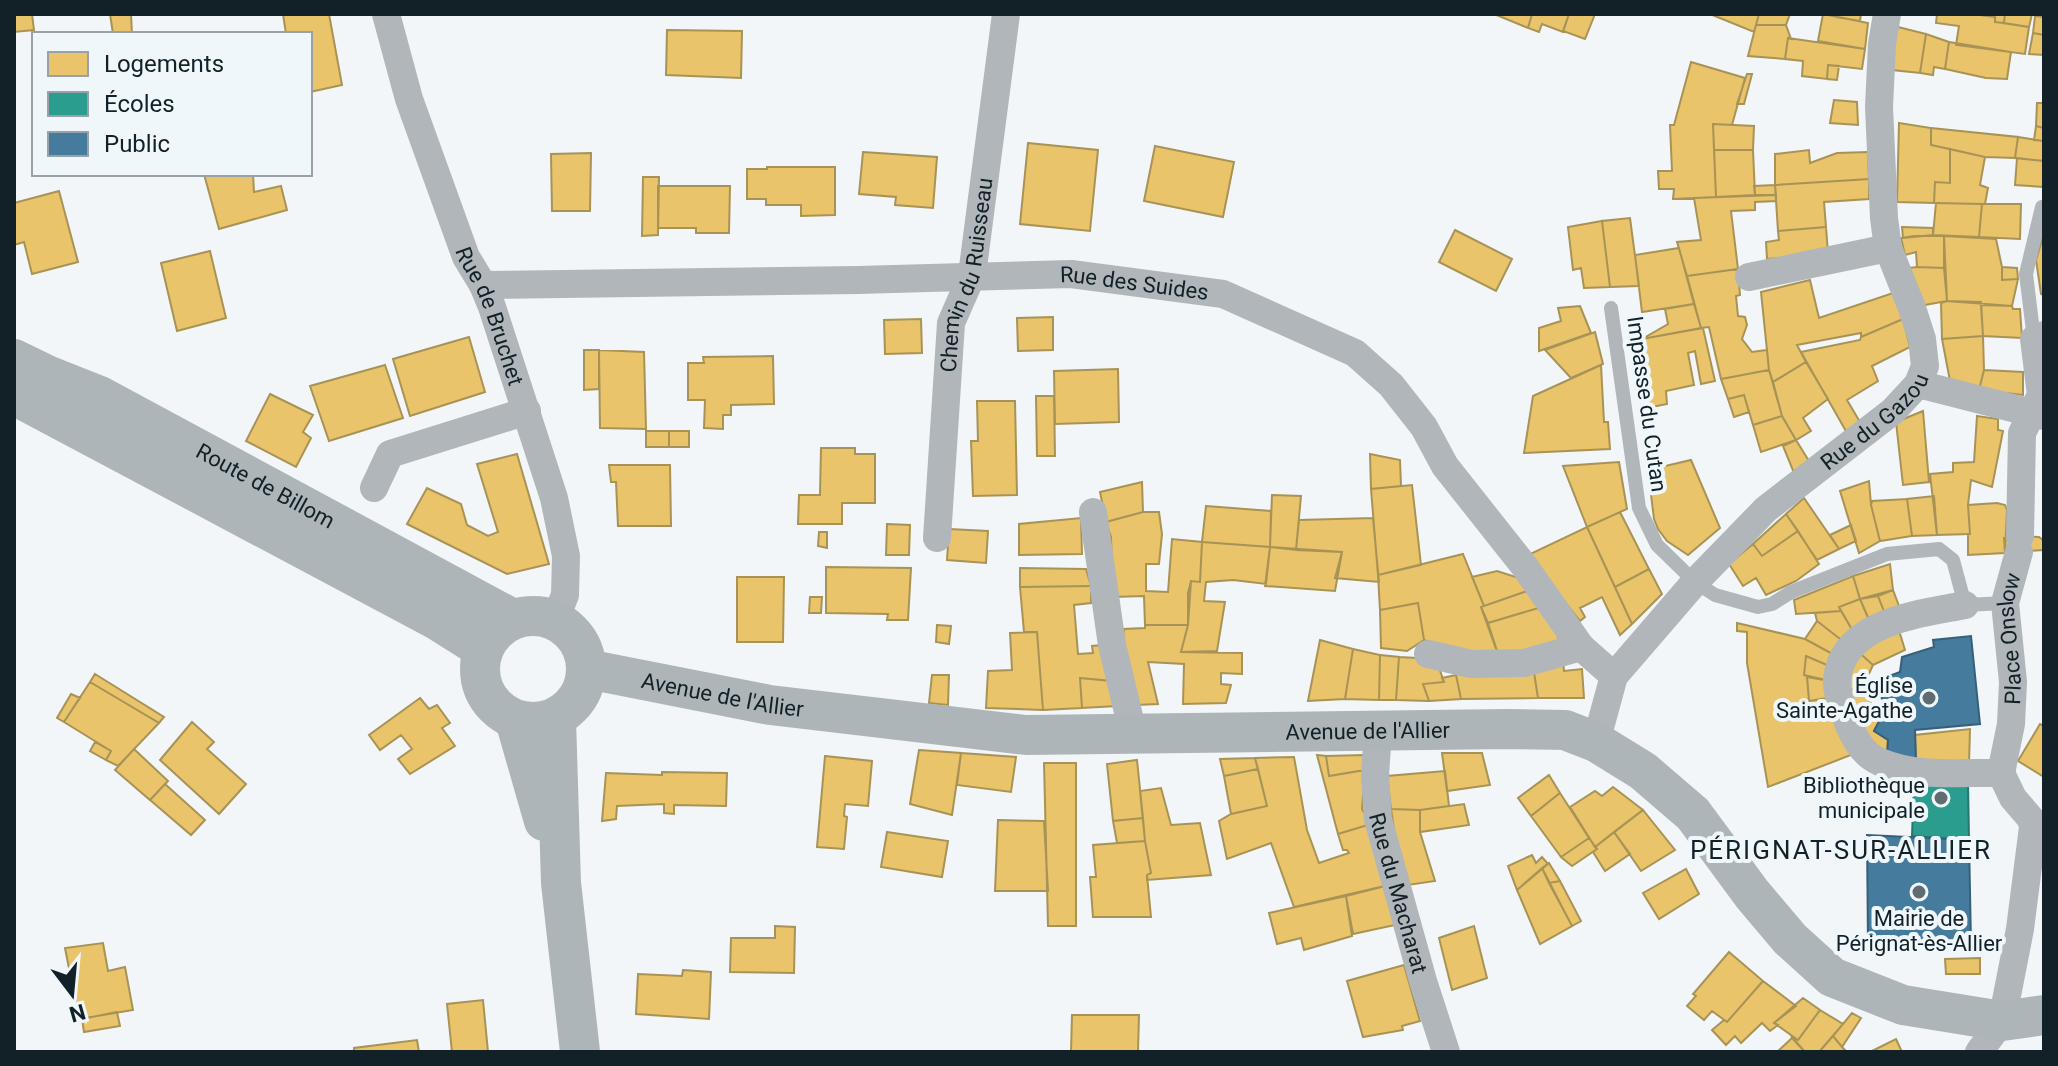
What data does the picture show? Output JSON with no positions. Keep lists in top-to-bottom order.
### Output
{
  "streets": {
    "main road": ["Route de Billom", "Avenue de l'Allier"],
    "street": [
      "Chemin du Ruisseau",
      "Rue des Suides",
      "Rue de Bruchet",
      "Rue du Gazou",
      "Place Onslow",
      "Rue du Macharat"
    ],
    "lane": ["Impasse du Cutan"]
  },
  "crossings": [
    ["Chemin du Ruisseau", "Rue des Suides"],
    ["Rue des Suides", "Rue de Bruchet"],
    ["Rue des Suides", "Rue du Gazou"],
    ["Rue de Bruchet", "Route de Billom"],
    ["Rue de Bruchet", "Avenue de l'Allier"],
    ["Impasse du Cutan", "Rue du Gazou"],
    ["Impasse du Cutan", "Place Onslow"],
    ["Rue du Gazou", "Avenue de l'Allier"],
    ["Route de Billom", "Avenue de l'Allier"],
    ["Avenue de l'Allier", "Rue du Macharat"]
  ],
  "districts": ["PÉRIGNAT-SUR-ALLIER"],
  "places": ["Église Sainte-Agathe", "Bibliothèque municipale", "Mairie de Pérignat-ès-Allier"],
  "legend": ["Logements", "Écoles", "Public"],
  "north": "bottom"
}
